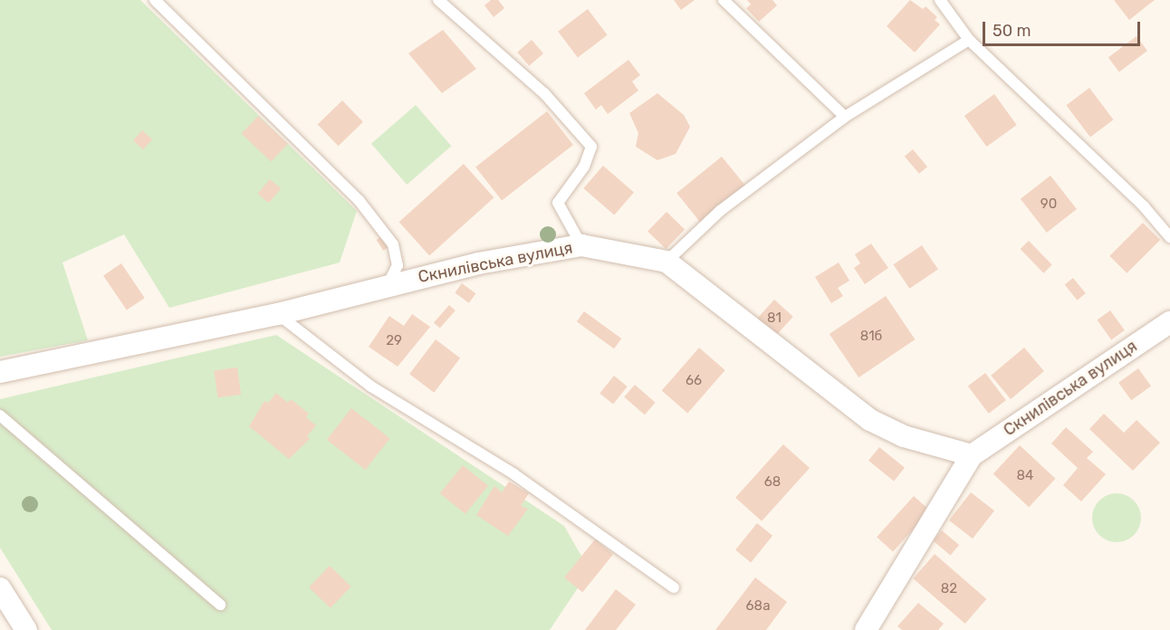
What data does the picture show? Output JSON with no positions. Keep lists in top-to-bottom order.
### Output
{
  "streets": {
    "street": ["Скнилівська вулиця"]
  },
  "house_numbers": [
    "90",
    "81",
    "81б",
    "29",
    "66",
    "84",
    "68",
    "82",
    "68а"
  ],
  "scale_bar": "50 m"
}
